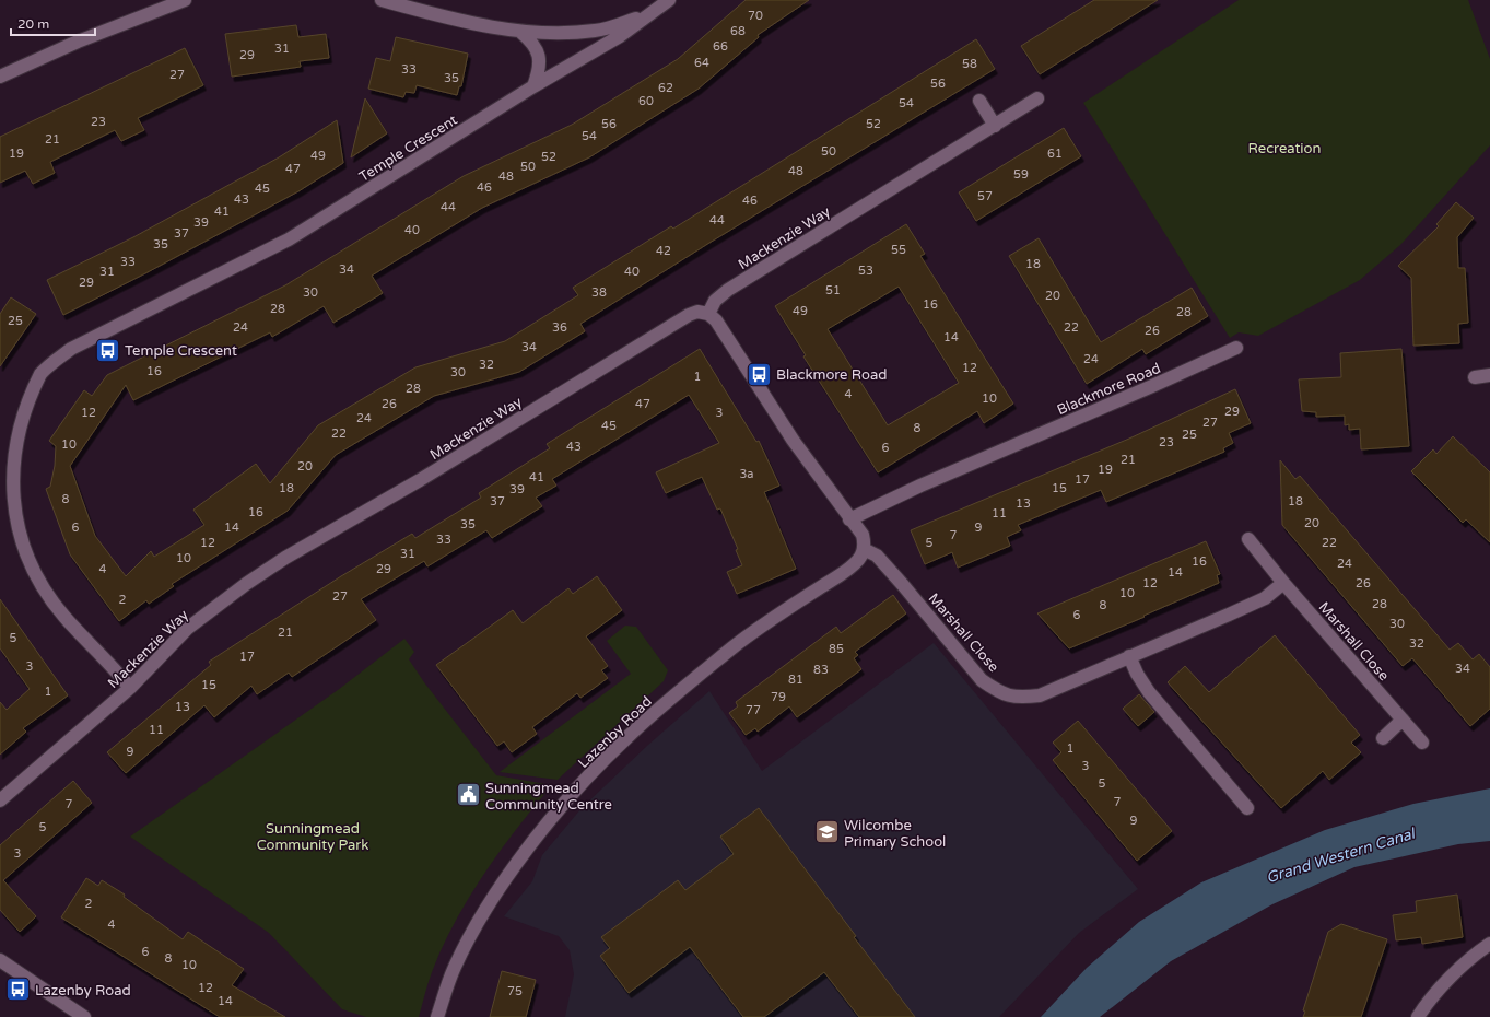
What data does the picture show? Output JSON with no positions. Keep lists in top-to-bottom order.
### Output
{
  "streets": {
    "street": [
      "Temple Crescent",
      "Mackenzie Way",
      "Blackmore Road",
      "Marshall Close",
      "Lazenby Road"
    ]
  },
  "crossings": [
    ["Temple Crescent", "Mackenzie Way"],
    ["Marshall Close", "Lazenby Road"]
  ],
  "water": ["Grand Western Canal"],
  "parks": ["Recreation", "Sunningmead Community Park"],
  "places": {
    "bus stop": ["Temple Crescent", "Blackmore Road", "Lazenby Road"],
    "public building": ["Sunningmead Community Centre"],
    "school or university": ["Wilcombe Primary School"]
  },
  "house_numbers": [
    "70",
    "68",
    "66",
    "31",
    "29",
    "64",
    "58",
    "33",
    "27",
    "35",
    "56",
    "62",
    "60",
    "54",
    "23",
    "56",
    "52",
    "54",
    "21",
    "50",
    "19",
    "61",
    "49",
    "52",
    "50",
    "47",
    "48",
    "59",
    "48",
    "46",
    "45",
    "57",
    "43",
    "46",
    "44",
    "41",
    "44",
    "39",
    "40",
    "37",
    "35",
    "55",
    "42",
    "33",
    "18",
    "34",
    "53",
    "31",
    "40",
    "29",
    "51",
    "30",
    "38",
    "20",
    "16",
    "28",
    "49",
    "28",
    "25",
    "24",
    "36",
    "22",
    "26",
    "14",
    "34",
    "24",
    "32",
    "12",
    "16",
    "30",
    "1",
    "28",
    "4",
    "10",
    "26",
    "47",
    "29",
    "12",
    "3",
    "24",
    "27",
    "45",
    "8",
    "22",
    "25",
    "23",
    "10",
    "43",
    "6",
    "21",
    "20",
    "19",
    "3a",
    "41",
    "17",
    "18",
    "15",
    "39",
    "8",
    "37",
    "18",
    "13",
    "16",
    "11",
    "20",
    "35",
    "6",
    "14",
    "9",
    "7",
    "33",
    "12",
    "5",
    "22",
    "31",
    "10",
    "16",
    "24",
    "4",
    "29",
    "14",
    "12",
    "26",
    "10",
    "27",
    "2",
    "28",
    "8",
    "6",
    "30",
    "21",
    "5",
    "32",
    "85",
    "17",
    "3",
    "34",
    "83",
    "81",
    "15",
    "1",
    "79",
    "13",
    "77",
    "11",
    "1",
    "9",
    "3",
    "5",
    "7",
    "7",
    "9",
    "5",
    "3",
    "2",
    "4",
    "6",
    "8",
    "10",
    "12",
    "75",
    "14"
  ],
  "scale_bar": "20 m"
}
